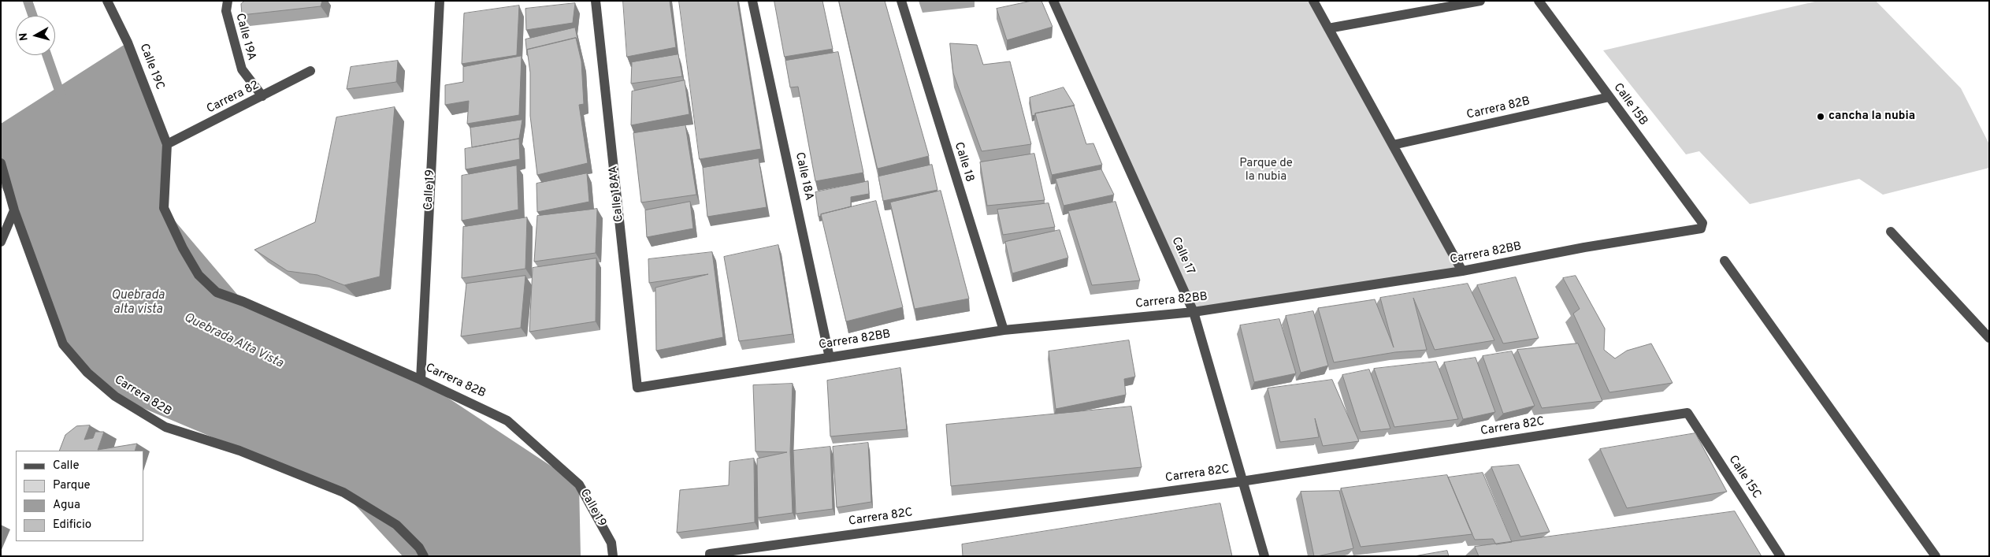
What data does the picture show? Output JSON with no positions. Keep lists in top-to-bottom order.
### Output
{
  "streets": {
    "street": [
      "Calle 19A",
      "Calle 19C",
      "Carrera 82",
      "Calle 15B",
      "Carrera 82B",
      "Calle 18",
      "Calle 18A",
      "Calle 19",
      "Calle 18AA",
      "Carrera 82BB",
      "Calle 17",
      "Carrera 82C",
      "Calle 15C"
    ]
  },
  "crossings": [
    ["Calle 19A", "Carrera 82"],
    ["Calle 19C", "Carrera 82"],
    ["Calle 19C", "Carrera 82B"],
    ["Carrera 82", "Carrera 82B"],
    ["Calle 15B", "Carrera 82B"],
    ["Calle 15B", "Carrera 82BB"],
    ["Carrera 82B", "Calle 19"],
    ["Calle 18", "Carrera 82BB"],
    ["Calle 18A", "Carrera 82BB"],
    ["Calle 18AA", "Carrera 82BB"],
    ["Carrera 82BB", "Calle 17"],
    ["Calle 17", "Carrera 82C"],
    ["Carrera 82C", "Calle 15C"]
  ],
  "water": ["Quebrada alta vista", "Quebrada Alta Vista"],
  "parks": ["Parque de la nubia"],
  "places": ["cancha la nubia"],
  "legend": [
    "Calle",
    "Parque",
    "Agua",
    "Edificio"
  ],
  "north": "left"
}
